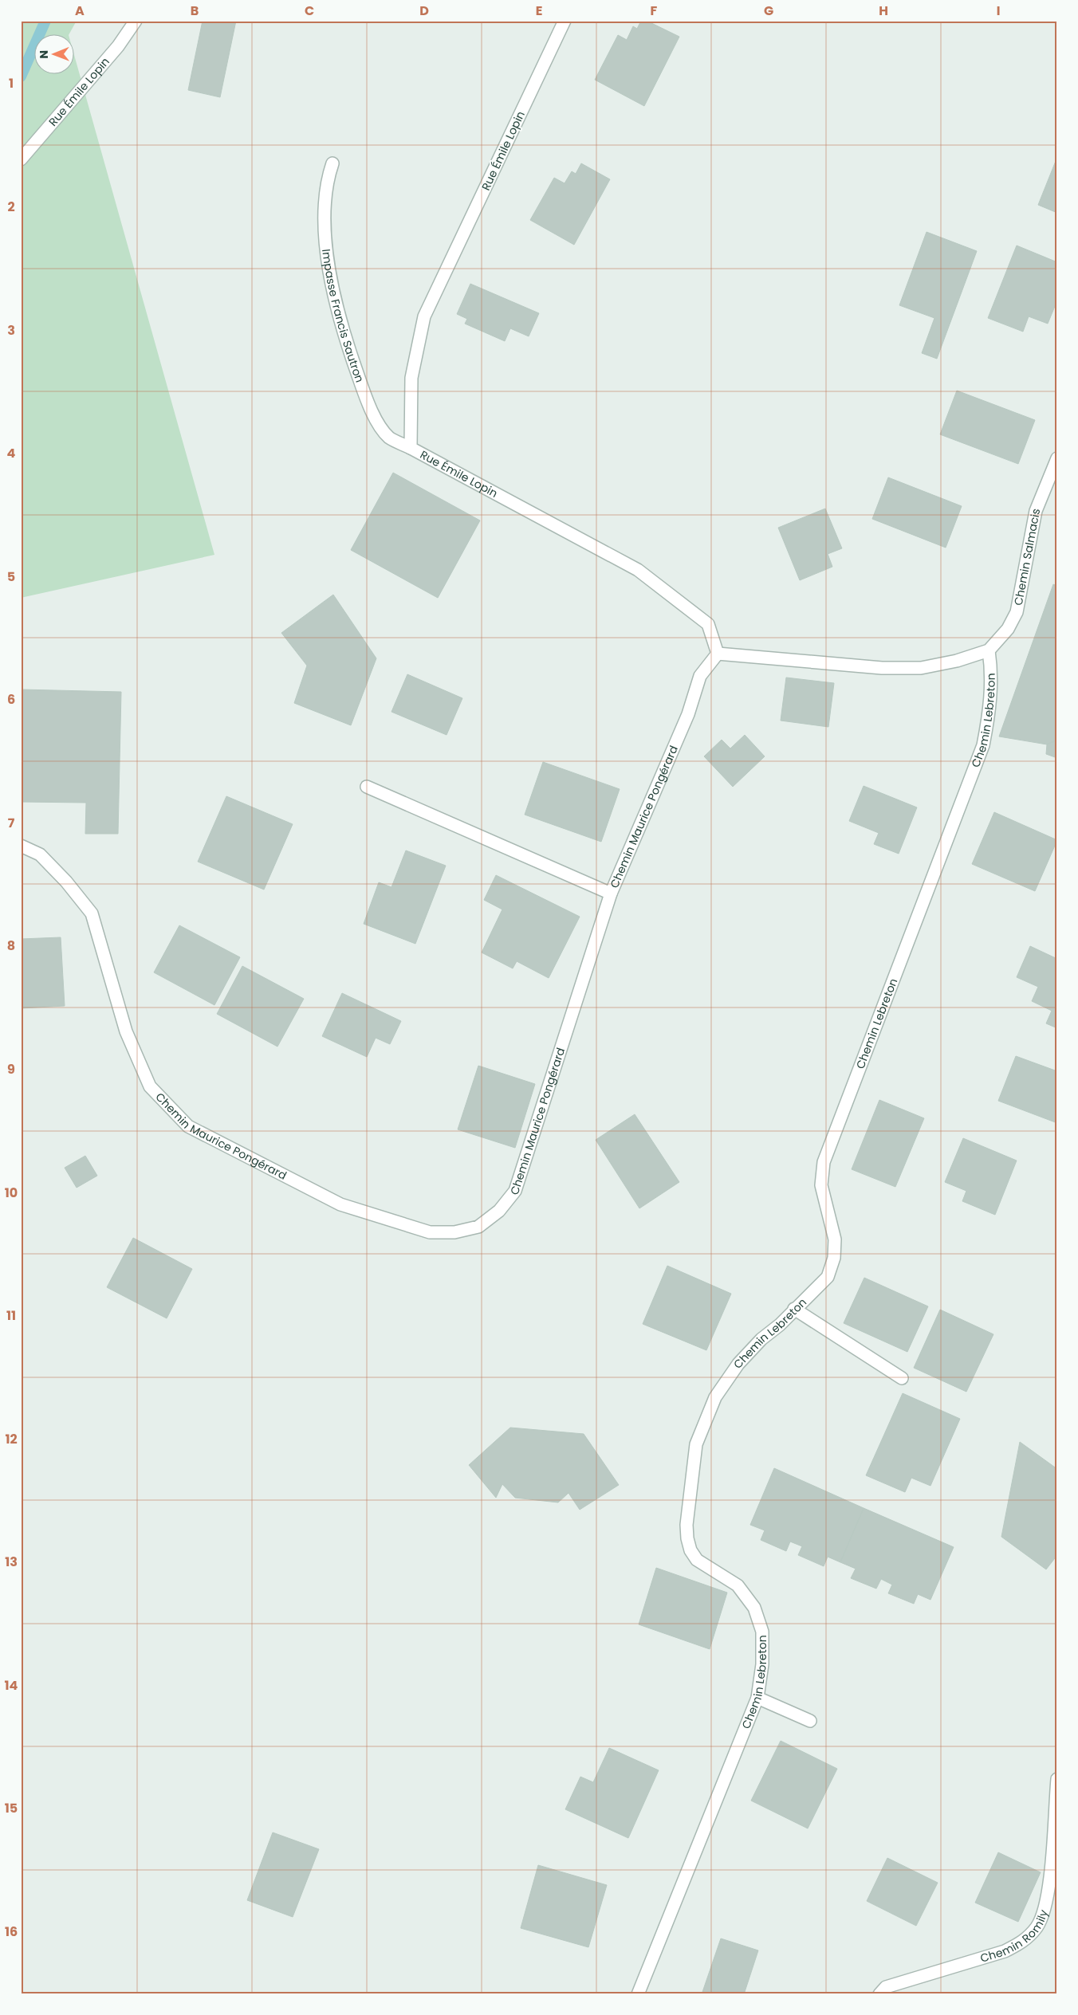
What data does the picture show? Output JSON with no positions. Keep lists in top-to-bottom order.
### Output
{
  "streets": {
    "street": [
      "Rue Émile Lopin",
      "Impasse Francis Sautron",
      "Chemin Salmacis",
      "Chemin Lebreton",
      "Chemin Maurice Pongérard",
      "Chemin Romily"
    ]
  },
  "crossings": [
    ["Rue Émile Lopin", "Impasse Francis Sautron"],
    ["Rue Émile Lopin", "Chemin Maurice Pongérard"],
    ["Chemin Salmacis", "Chemin Lebreton"]
  ],
  "north": "left",
  "grid": {
    "columns": [
      "A",
      "B",
      "C",
      "D",
      "E",
      "F",
      "G",
      "H",
      "I"
    ],
    "rows": [
      "1",
      "2",
      "3",
      "4",
      "5",
      "6",
      "7",
      "8",
      "9",
      "10",
      "11",
      "12",
      "13",
      "14",
      "15",
      "16"
    ]
  }
}
